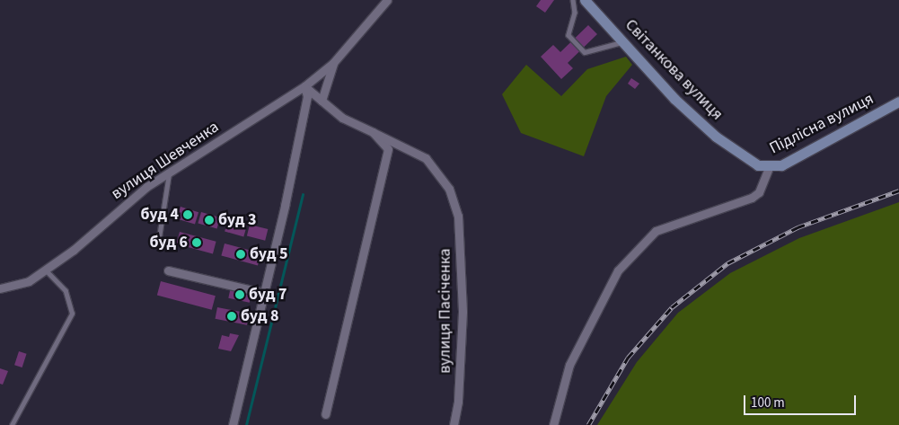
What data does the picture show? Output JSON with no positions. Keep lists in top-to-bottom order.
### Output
{
  "streets": {
    "main road": ["Світанкова вулиця", "Підлісна вулиця"],
    "street": ["вулиця Шевченка", "вулиця Пасіченка"]
  },
  "crossings": [
    ["Світанкова вулиця", "Підлісна вулиця"],
    ["вулиця Шевченка", "вулиця Пасіченка"]
  ],
  "places": [
    "буд 4",
    "буд 3",
    "буд 6",
    "буд 5",
    "буд 7",
    "буд 8"
  ],
  "scale_bar": "100 m"
}
